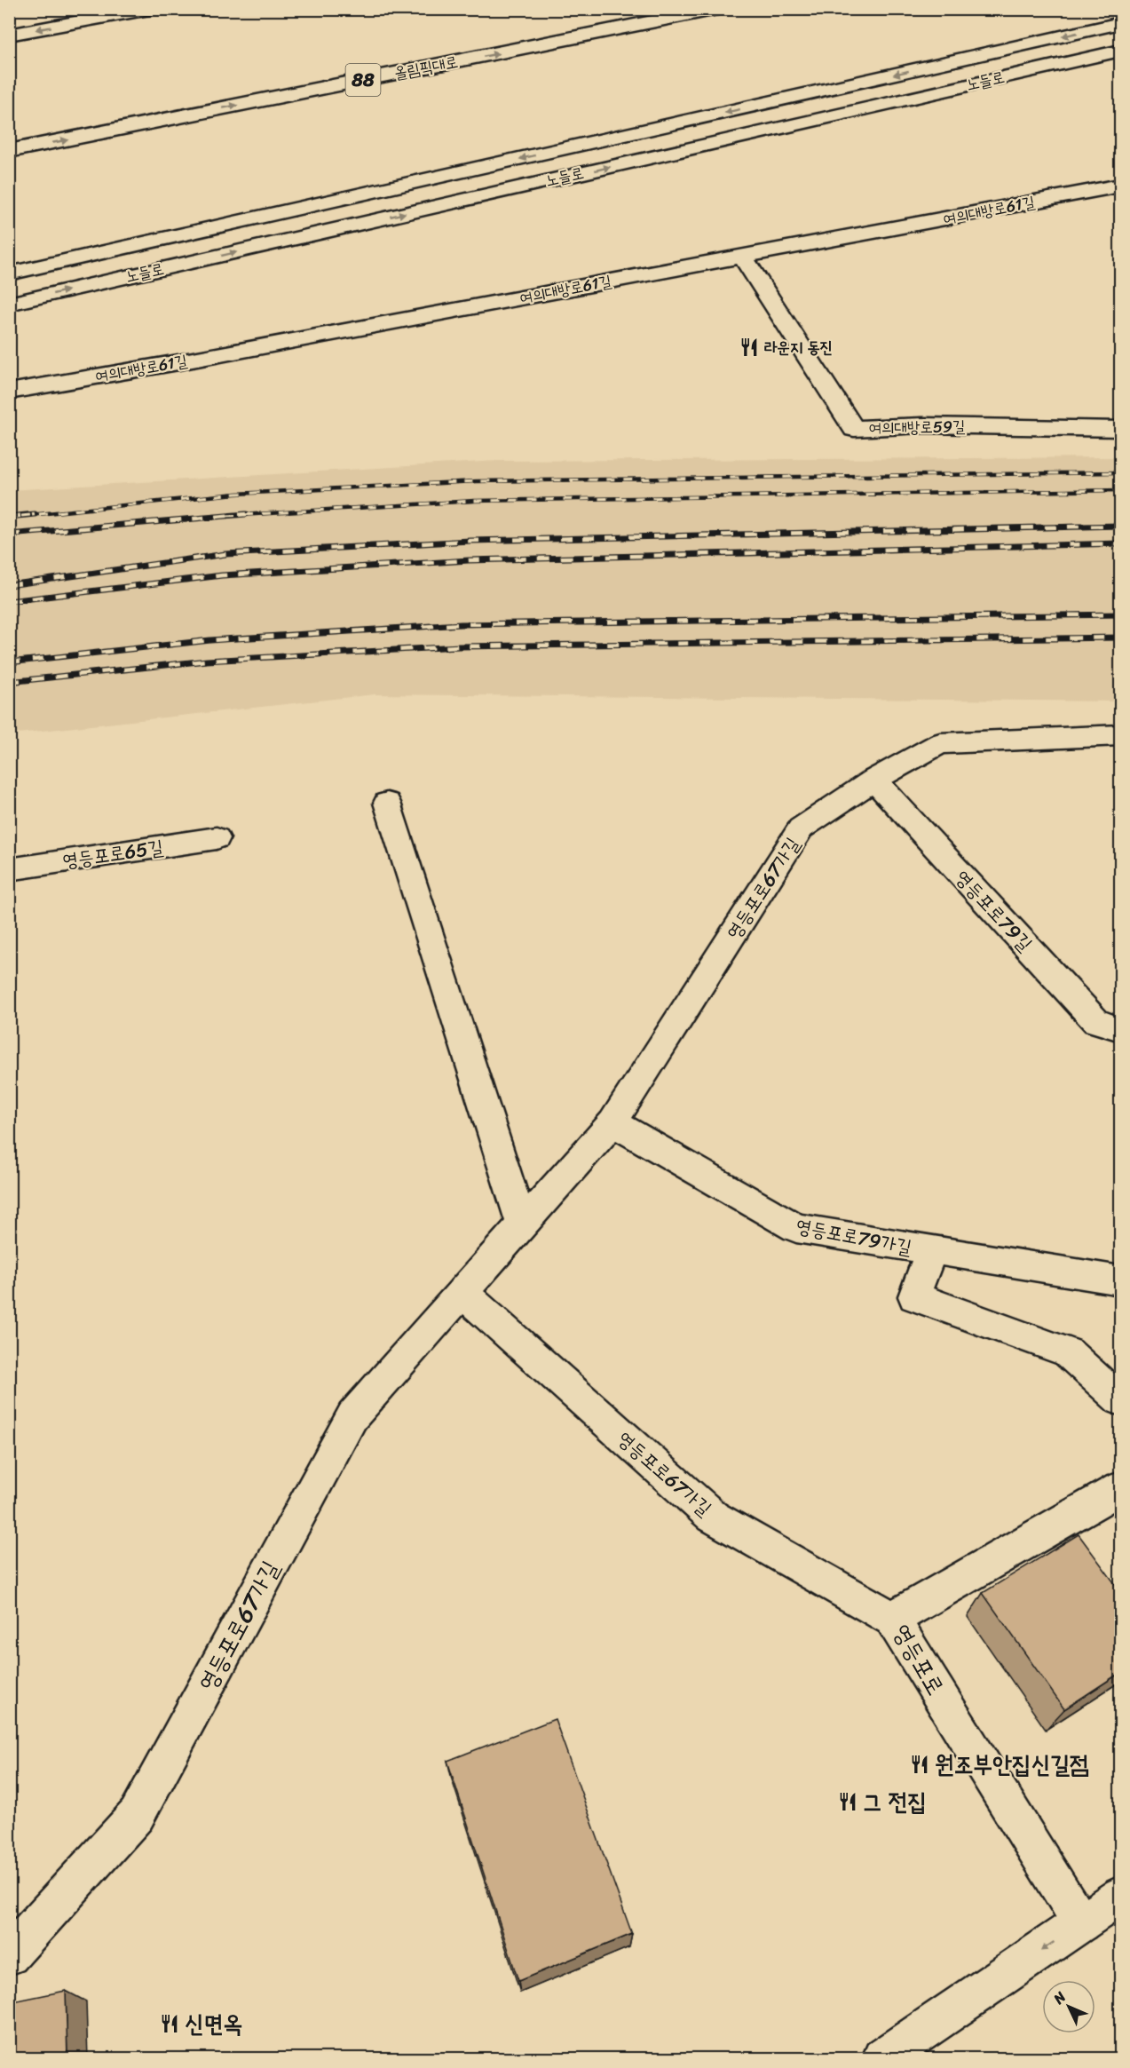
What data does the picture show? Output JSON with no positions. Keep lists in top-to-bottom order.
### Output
{
  "streets": {
    "main road": [
      "올림픽대로",
      "88",
      "노들로",
      "여의대방로61길",
      "여의대방로59길",
      "영등포로65길",
      "영등포로67가길",
      "영등포로79길",
      "영등포로79가길",
      "영등포로"
    ]
  },
  "crossings": [
    ["여의대방로61길", "여의대방로59길"],
    ["영등포로67가길", "영등포로79길"],
    ["영등포로67가길", "영등포로79가길"],
    ["영등포로67가길", "영등포로"]
  ],
  "one_way": ["올림픽대로"],
  "places": {
    "restaurant": [
      "라운지 동진",
      "원조부안집신길점",
      "그 전집",
      "신면옥"
    ]
  },
  "north": "top left"
}
